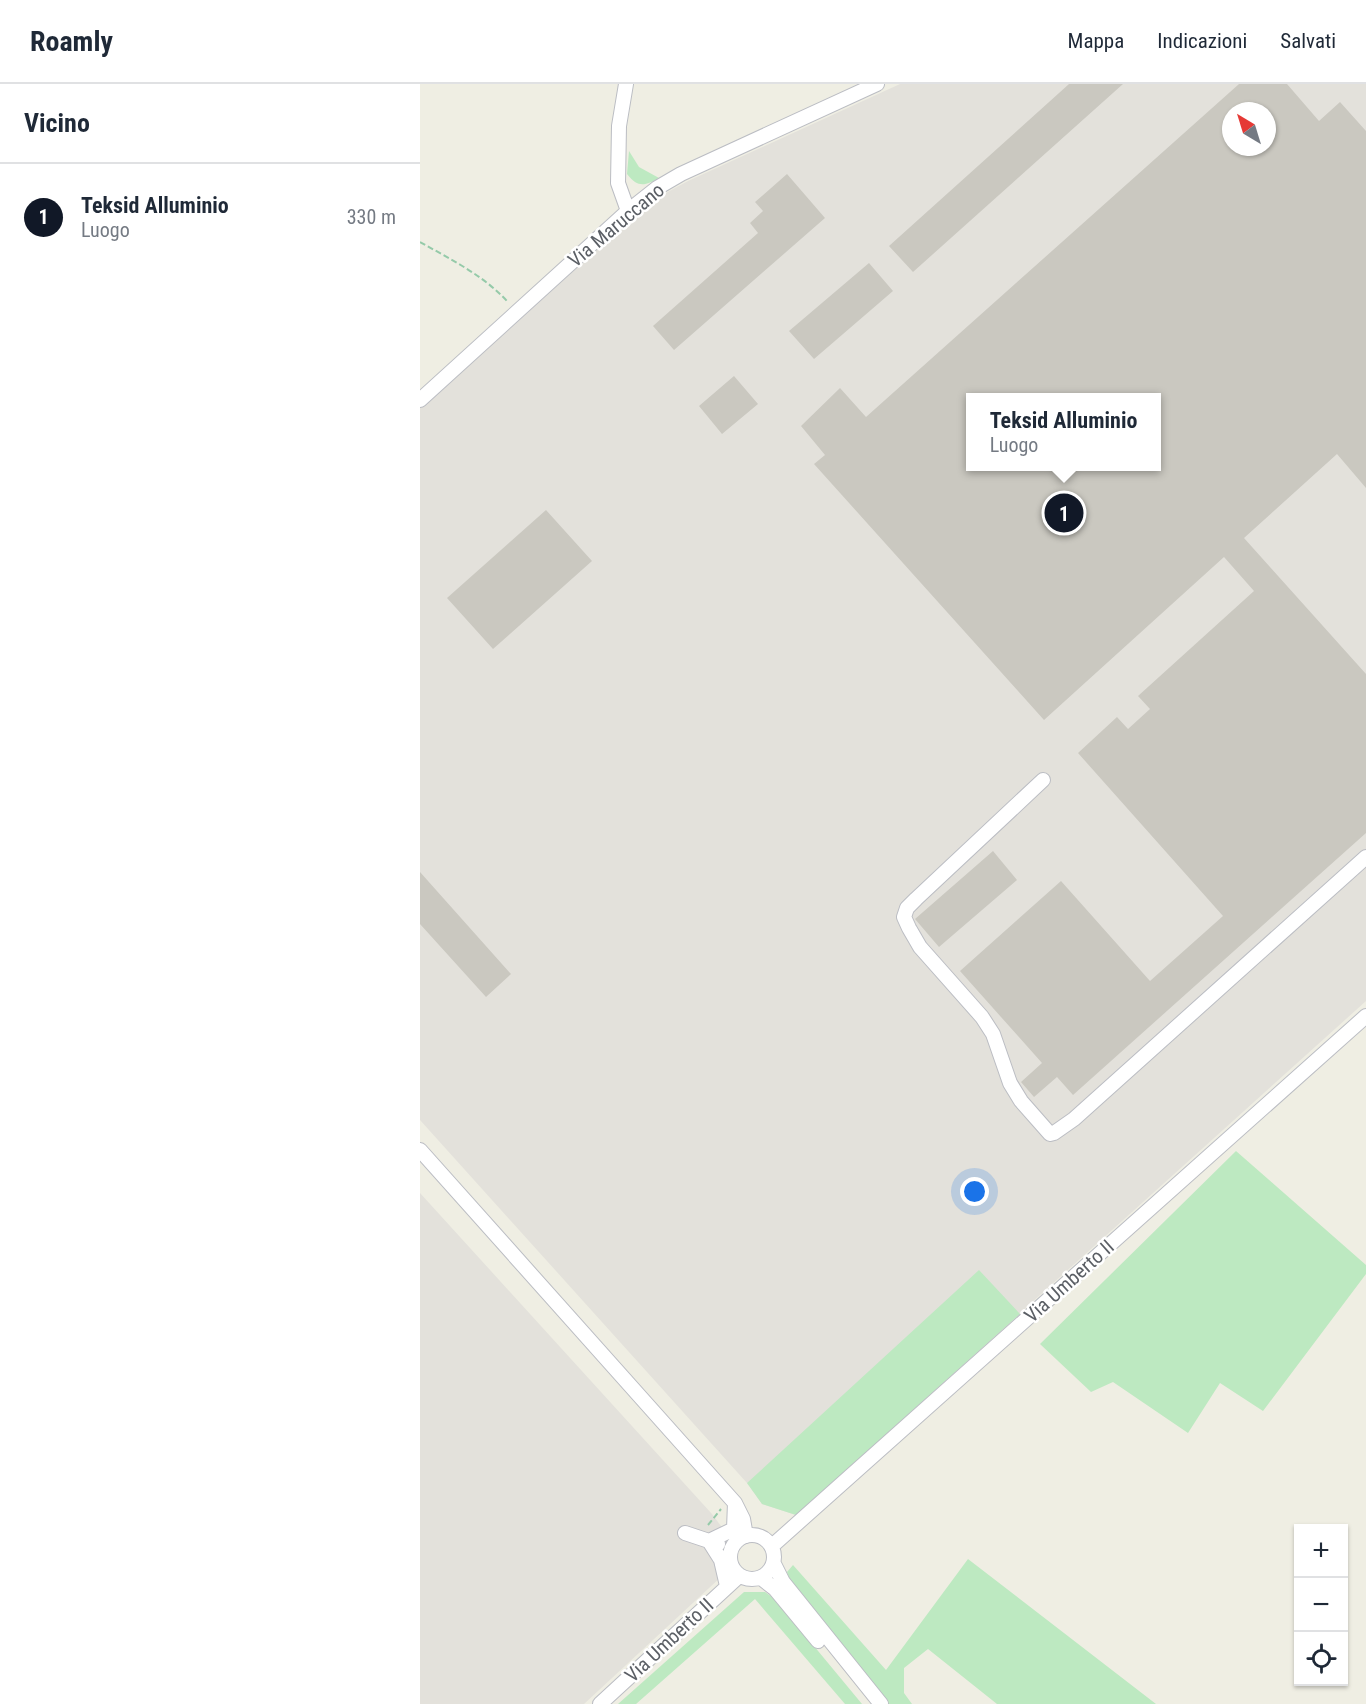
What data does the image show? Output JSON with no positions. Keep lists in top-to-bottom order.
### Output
{
  "streets": {
    "street": ["Via Maruccano", "Via Umberto II"]
  },
  "north": "top left",
  "page": {
    "header": "Roamly",
    "nav": ["Mappa", "Indicazioni", "Salvati"],
    "heading": "Vicino",
    "list": [
      {
        "mark": "1",
        "name": "Teksid Alluminio",
        "note": "Luogo",
        "value": "330 m"
      }
    ],
    "popup": ["Teksid Alluminio", "Luogo"],
    "pins": "1",
    "map_buttons": ["+", "−"]
  }
}
